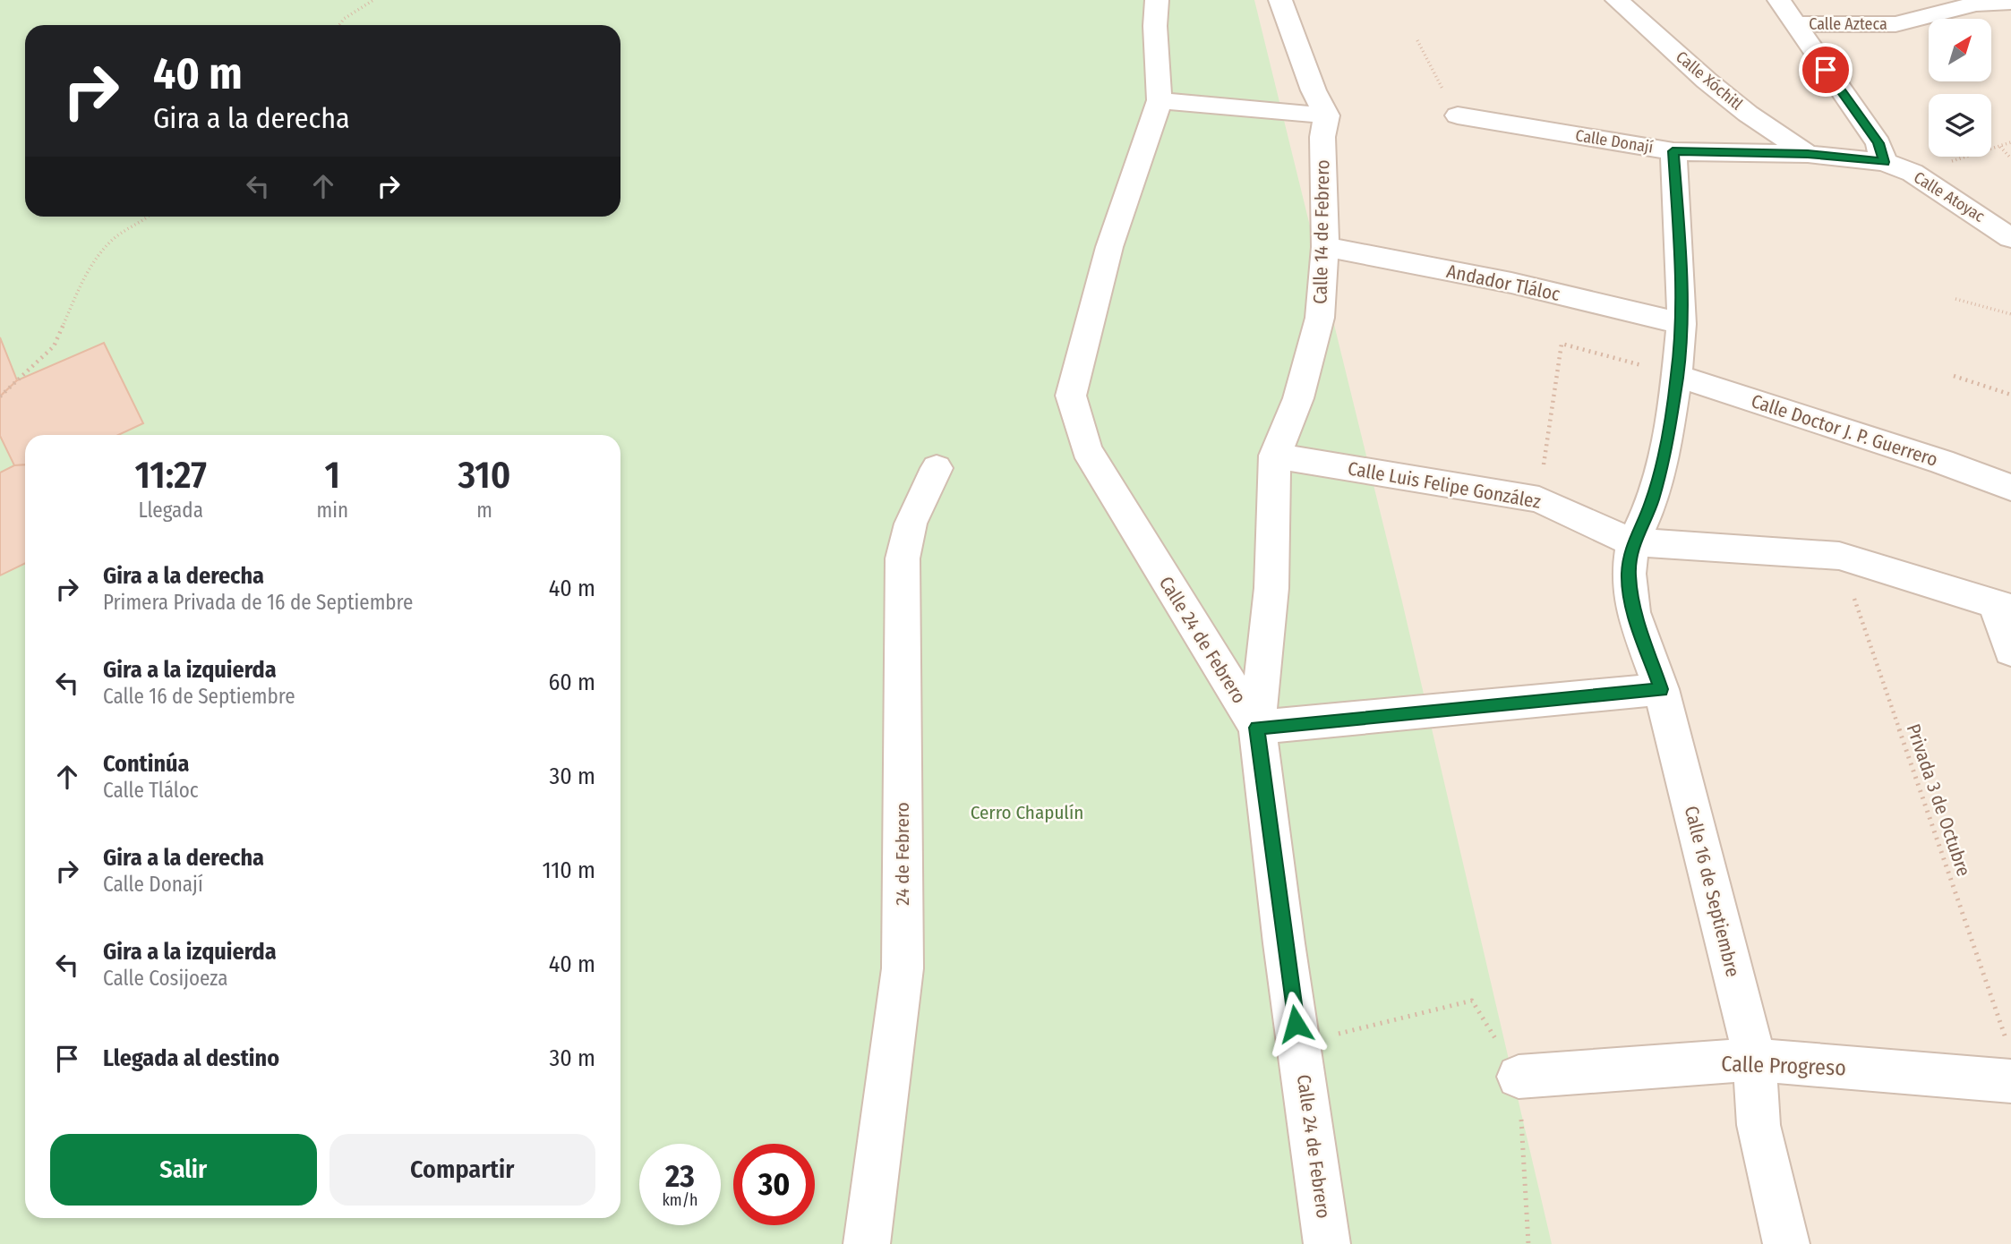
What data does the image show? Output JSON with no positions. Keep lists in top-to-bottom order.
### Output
{
  "streets": {
    "street": [
      "Calle Azteca",
      "Calle Xóchitl",
      "Calle Donají",
      "Calle Atoyac",
      "Calle 14 de Febrero",
      "Andador Tláloc",
      "Calle Doctor J. P. Guerrero",
      "Calle Luis Felipe González",
      "Calle 24 de Febrero",
      "24 de Febrero",
      "Calle 16 de Septiembre",
      "Calle Progreso"
    ],
    "path": ["Privada 3 de Octubre"]
  },
  "crossings": [
    ["Calle Xóchitl", "Calle Donají"],
    ["Calle Donají", "Calle Atoyac"],
    ["Calle Donají", "Calle 16 de Septiembre"],
    ["Calle 14 de Febrero", "Andador Tláloc"],
    ["Calle 14 de Febrero", "Calle Luis Felipe González"],
    ["Calle 14 de Febrero", "Calle 24 de Febrero"],
    ["Andador Tláloc", "Calle 16 de Septiembre"],
    ["Calle Doctor J. P. Guerrero", "Calle 16 de Septiembre"],
    ["Calle Luis Felipe González", "Privada 3 de Octubre"],
    ["Calle Luis Felipe González", "Calle 16 de Septiembre"],
    ["Privada 3 de Octubre", "Calle Progreso"],
    ["Calle 16 de Septiembre", "Calle Progreso"]
  ],
  "parks": ["Cerro Chapulín"],
  "north": "top right",
  "page": {
    "turn": ["40 m", "Gira a la derecha"],
    "eta": [
      "11:27",
      "Llegada",
      "1",
      "min",
      "310",
      "m"
    ],
    "list": [
      {
        "name": "Gira a la derecha",
        "note": "Primera Privada de 16 de Septiembre",
        "value": "40 m"
      },
      {
        "name": "Gira a la izquierda",
        "note": "Calle 16 de Septiembre",
        "value": "60 m"
      },
      {
        "name": "Continúa",
        "note": "Calle Tláloc",
        "value": "30 m"
      },
      {
        "name": "Gira a la derecha",
        "note": "Calle Donají",
        "value": "110 m"
      },
      {
        "name": "Gira a la izquierda",
        "note": "Calle Cosijoeza",
        "value": "40 m"
      },
      {
        "name": "Llegada al destino",
        "value": "30 m"
      }
    ],
    "buttons": ["Salir", "Compartir"],
    "speed": "23 km/h",
    "limit": "30"
  }
}
